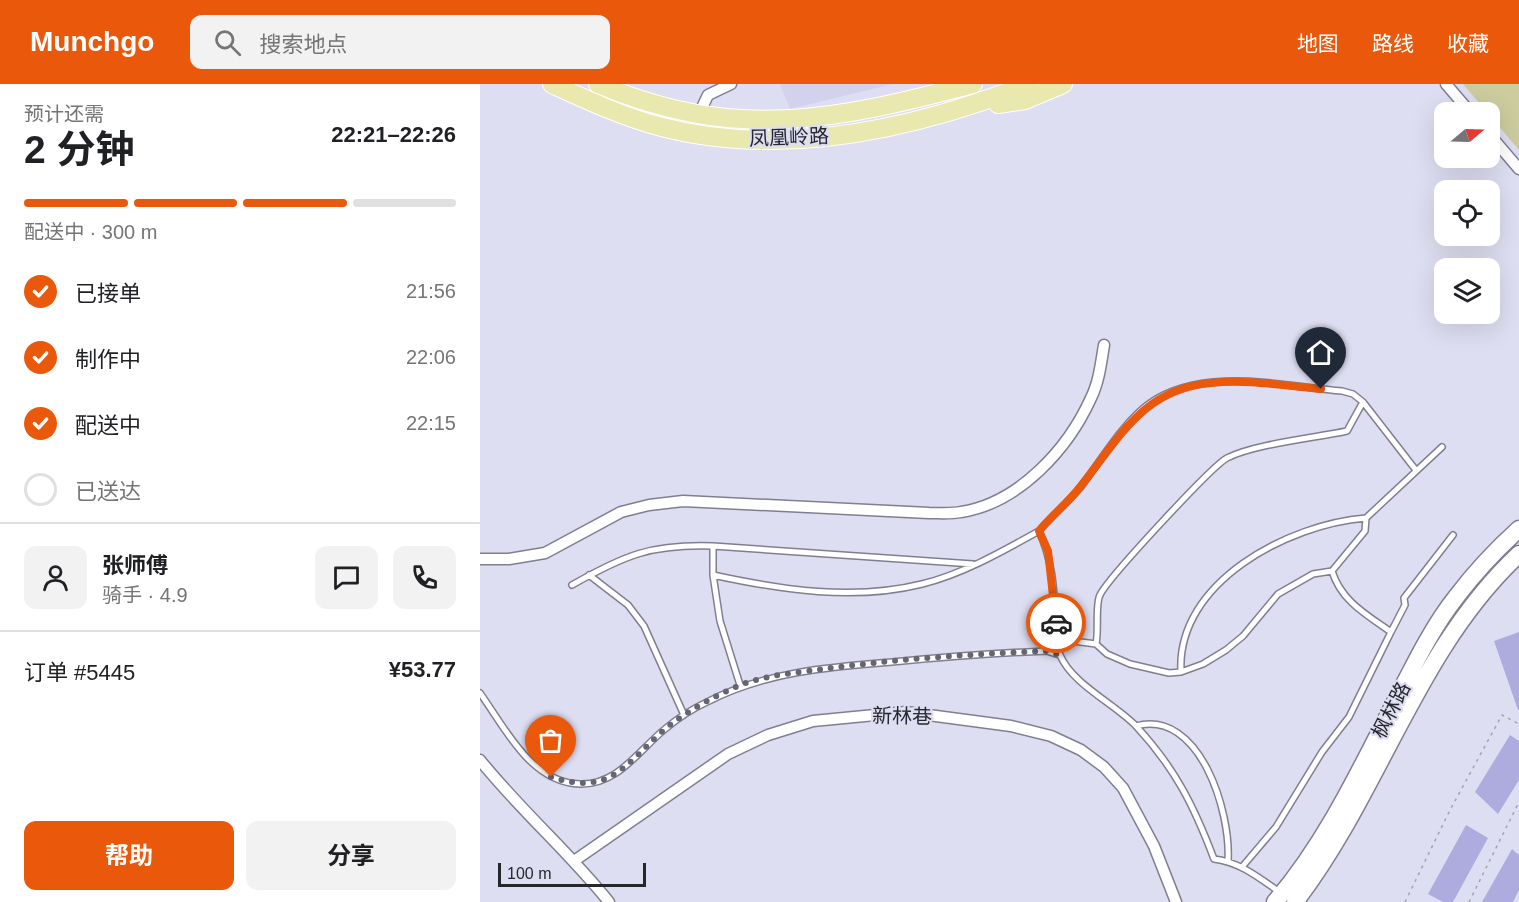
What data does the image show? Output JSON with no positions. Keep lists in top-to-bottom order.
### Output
{
  "streets": {
    "main road": ["凤凰岭路", "枫林路"],
    "street": ["新林巷"]
  },
  "scale_bar": "100 m",
  "north": "right",
  "page": {
    "header": "Munchgo",
    "search": "搜索地点",
    "nav": ["地图", "路线", "收藏"],
    "heading": ["2 分钟", "预计还需", "22:21–22:26"],
    "panel": [
      "张师傅",
      "骑手 · 4.9",
      "订单 #5445",
      "¥53.77"
    ],
    "bar": "配送中 · 300 m",
    "list": [
      ["已接单", "21:56"],
      ["制作中", "22:06"],
      ["配送中", "22:15"],
      "已送达"
    ],
    "buttons": ["帮助", "分享"],
    "scale": "100 m"
  }
}
